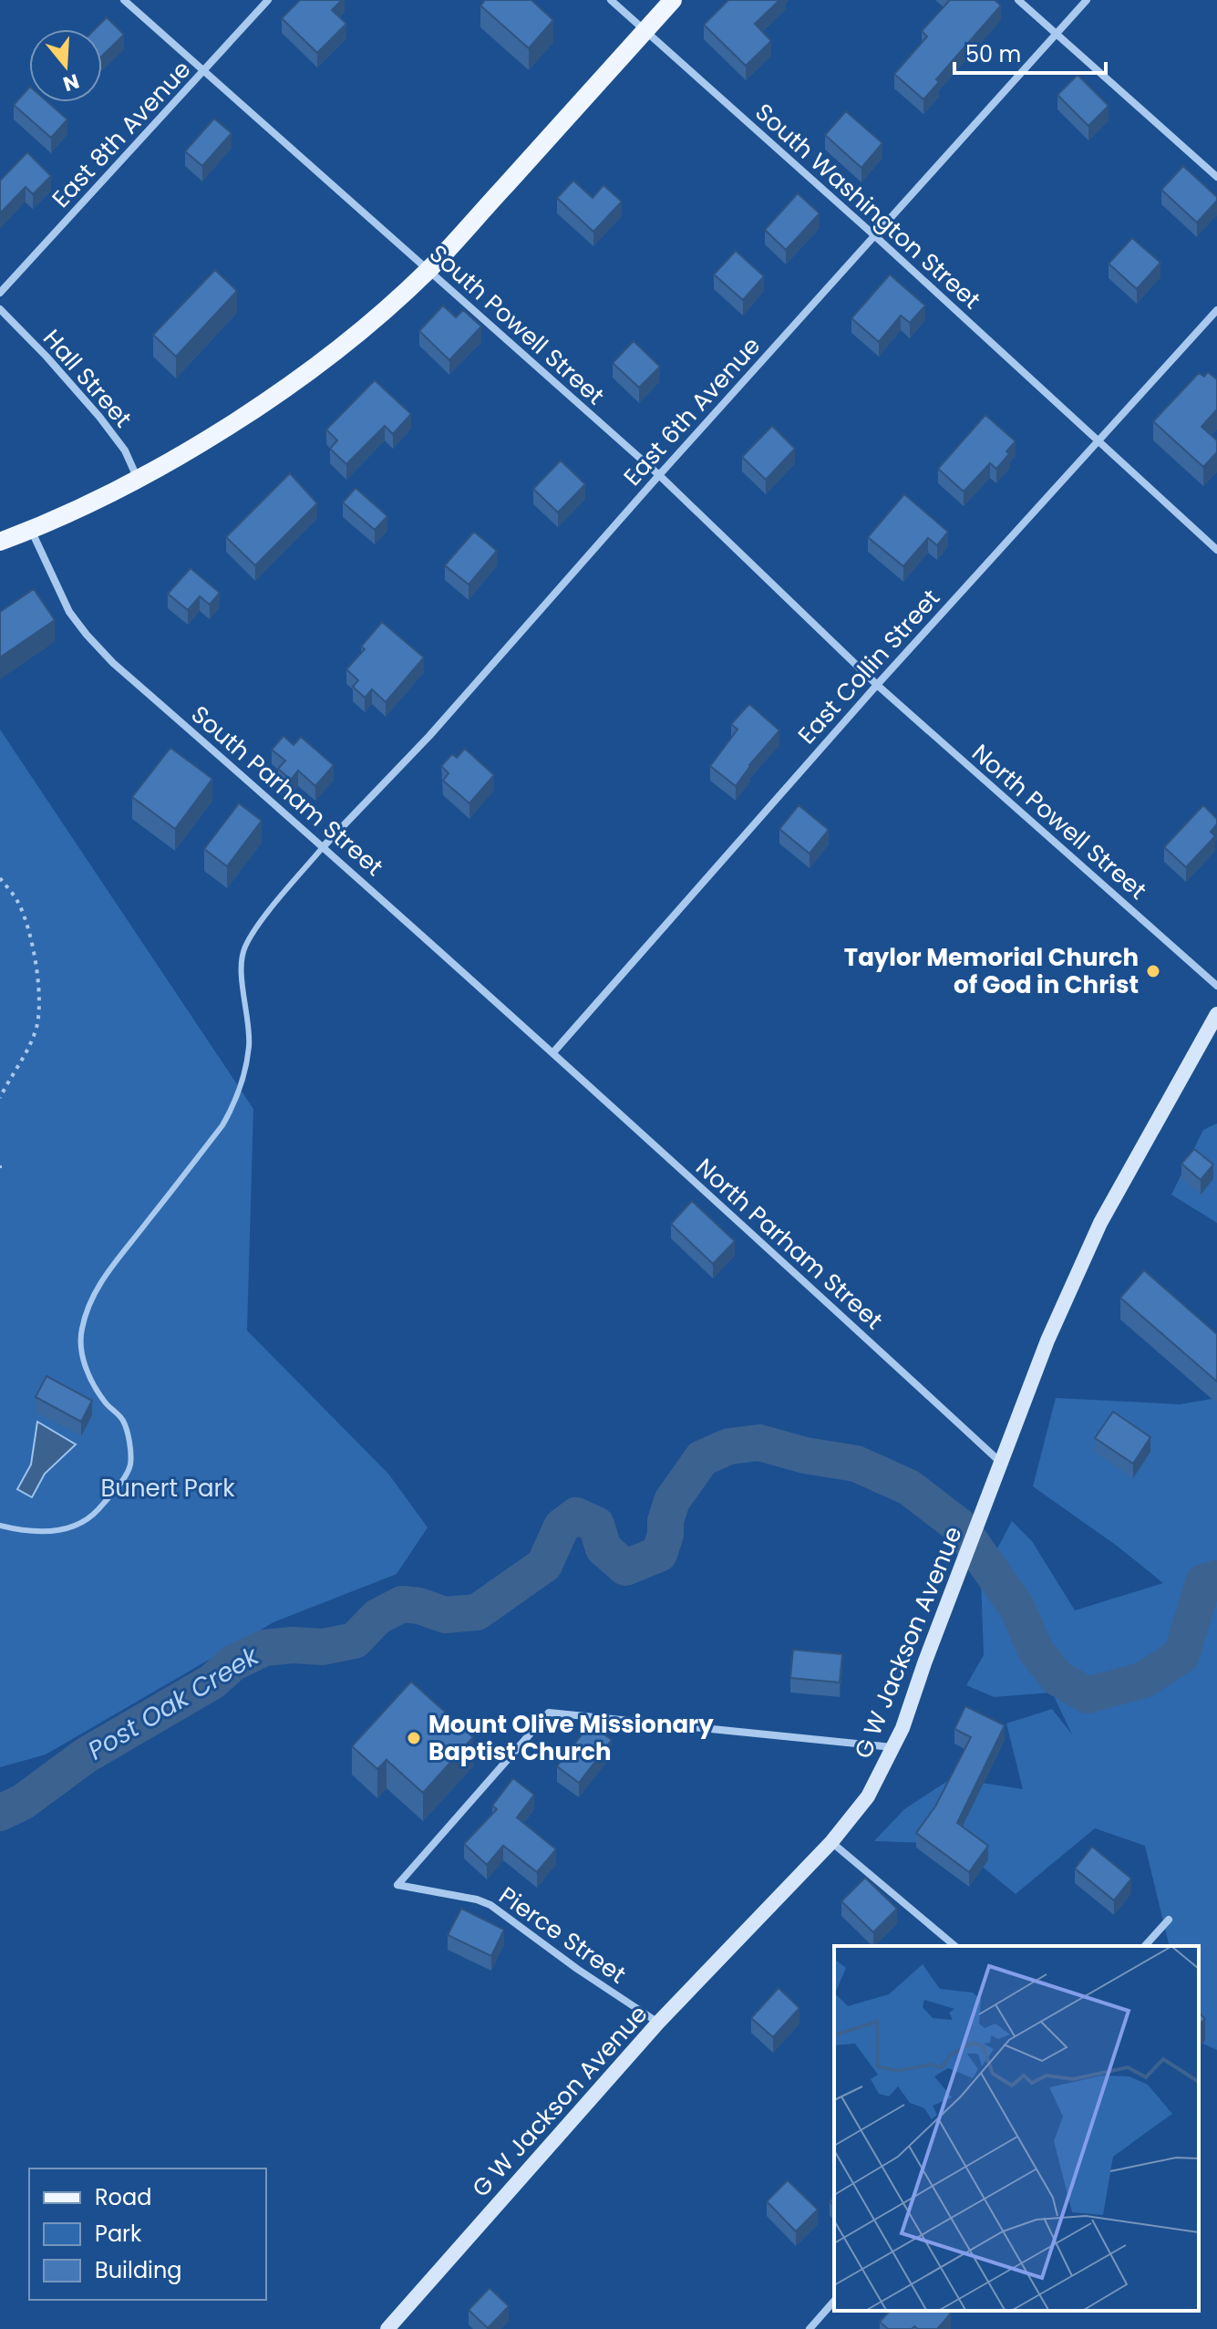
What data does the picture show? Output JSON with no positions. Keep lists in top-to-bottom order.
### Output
{
  "streets": {
    "street": [
      "East 8th Avenue",
      "South Washington Street",
      "South Powell Street",
      "Hall Street",
      "East 6th Avenue",
      "East Collin Street",
      "South Parham Street",
      "North Powell Street",
      "North Parham Street",
      "G W Jackson Avenue",
      "Pierce Street"
    ]
  },
  "crossings": [
    ["East 8th Avenue", "South Powell Street"],
    ["South Washington Street", "East 6th Avenue"],
    ["South Washington Street", "East Collin Street"],
    ["South Powell Street", "East 6th Avenue"],
    ["South Powell Street", "East Collin Street"],
    ["South Powell Street", "North Powell Street"],
    ["East 6th Avenue", "South Parham Street"],
    ["East Collin Street", "South Parham Street"],
    ["East Collin Street", "North Powell Street"],
    ["East Collin Street", "North Parham Street"],
    ["South Parham Street", "North Parham Street"],
    ["North Parham Street", "G W Jackson Avenue"],
    ["G W Jackson Avenue", "Pierce Street"]
  ],
  "water": ["Post Oak Creek"],
  "parks": ["Bunert Park"],
  "places": ["Taylor Memorial Church of God in Christ", "Mount Olive Missionary Baptist Church"],
  "legend": ["Road", "Park", "Building"],
  "scale_bar": "50 m",
  "north": "bottom"
}
